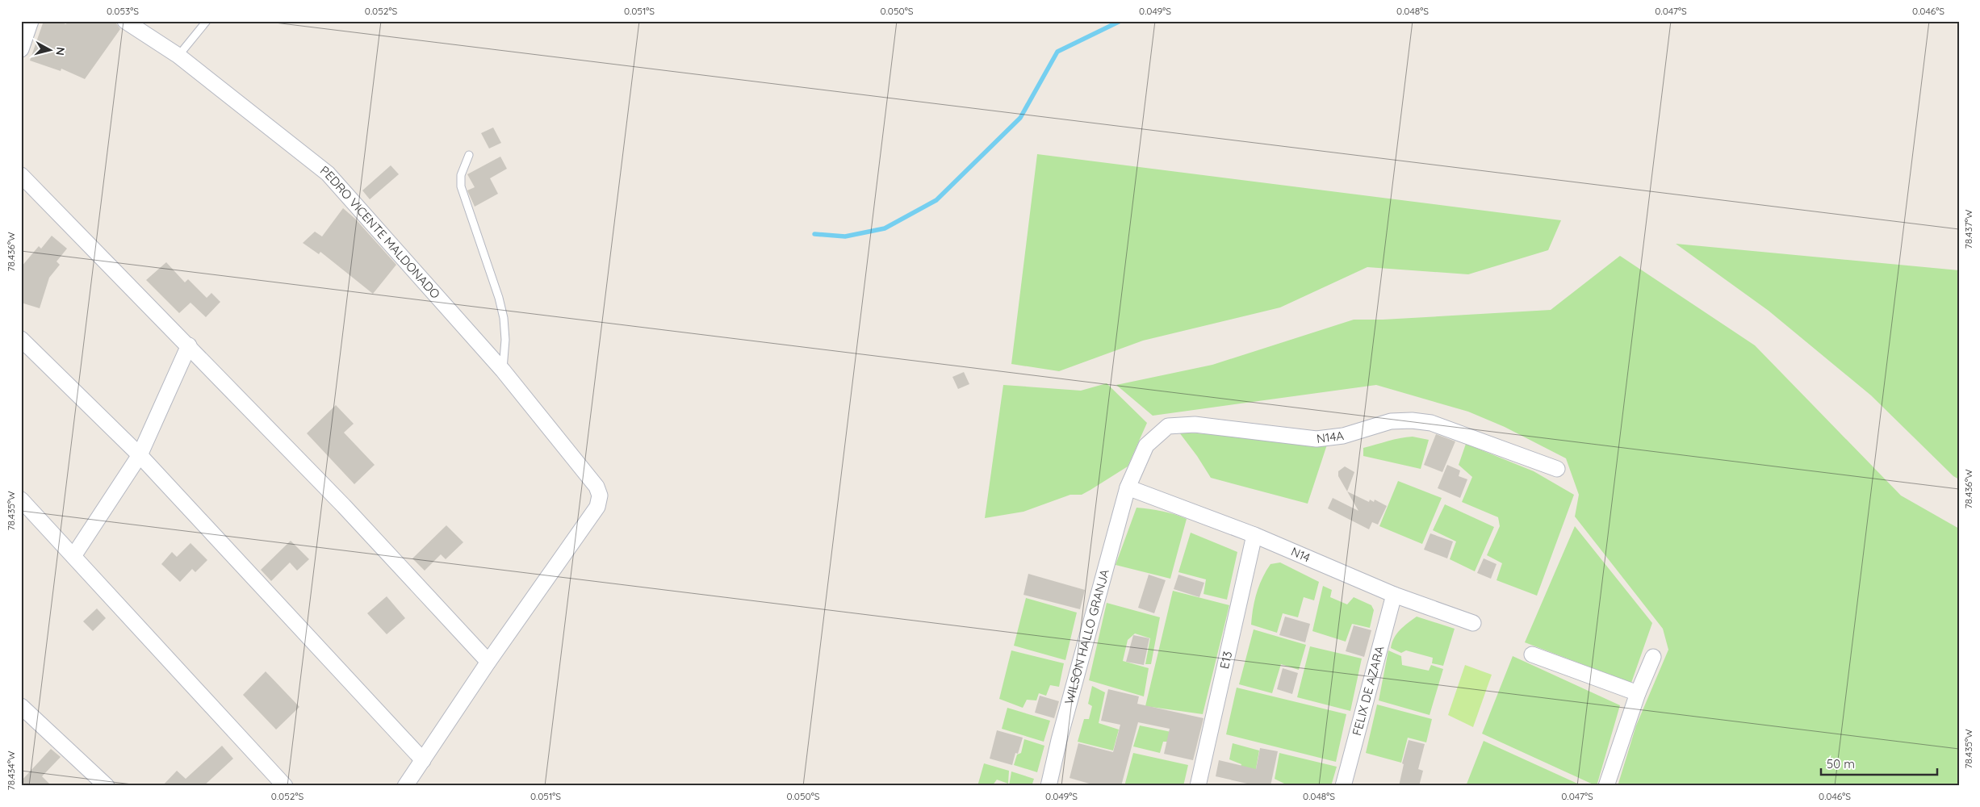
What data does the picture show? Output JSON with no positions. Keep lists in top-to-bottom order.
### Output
{
  "streets": {
    "street": [
      "PEDRO VICENTE MALDONADO",
      "N14A",
      "N14",
      "WILSON HALLO GRANJA",
      "E13",
      "FELIX DE AZARA"
    ]
  },
  "crossings": [
    ["N14A", "N14"],
    ["N14A", "WILSON HALLO GRANJA"],
    ["N14", "WILSON HALLO GRANJA"],
    ["N14", "E13"],
    ["N14", "FELIX DE AZARA"]
  ],
  "scale_bar": "50 m",
  "north": "right",
  "coordinates": [
    "0.053°S",
    "0.052°S",
    "0.051°S",
    "0.050°S",
    "0.049°S",
    "0.048°S",
    "0.047°S",
    "0.046°S",
    "78.437°W",
    "78.436°W",
    "78.435°W",
    "78.434°W"
  ]
}
